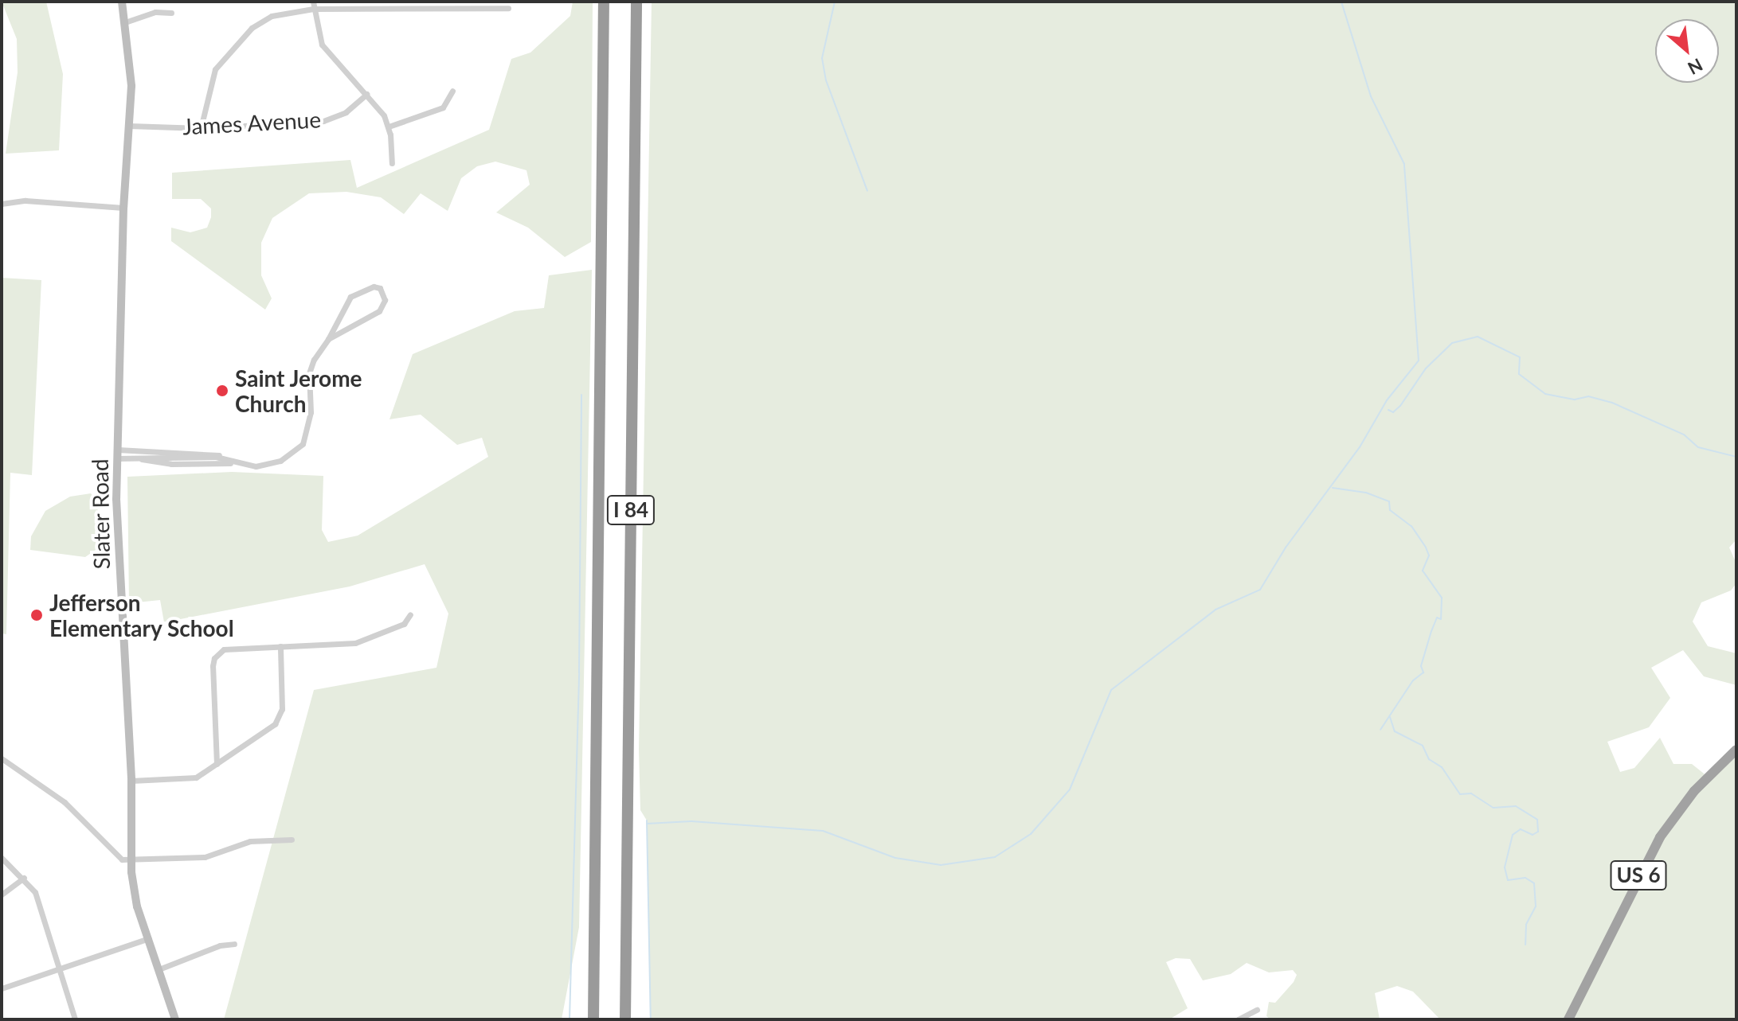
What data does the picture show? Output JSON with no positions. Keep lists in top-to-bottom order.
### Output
{
  "streets": {
    "highway": ["I 84", "US 6"],
    "main road": ["Slater Road"],
    "street": ["James Avenue"]
  },
  "crossings": [
    ["James Avenue", "Slater Road"]
  ],
  "places": ["Saint Jerome Church", "Jefferson Elementary School"],
  "north": "bottom right"
}
